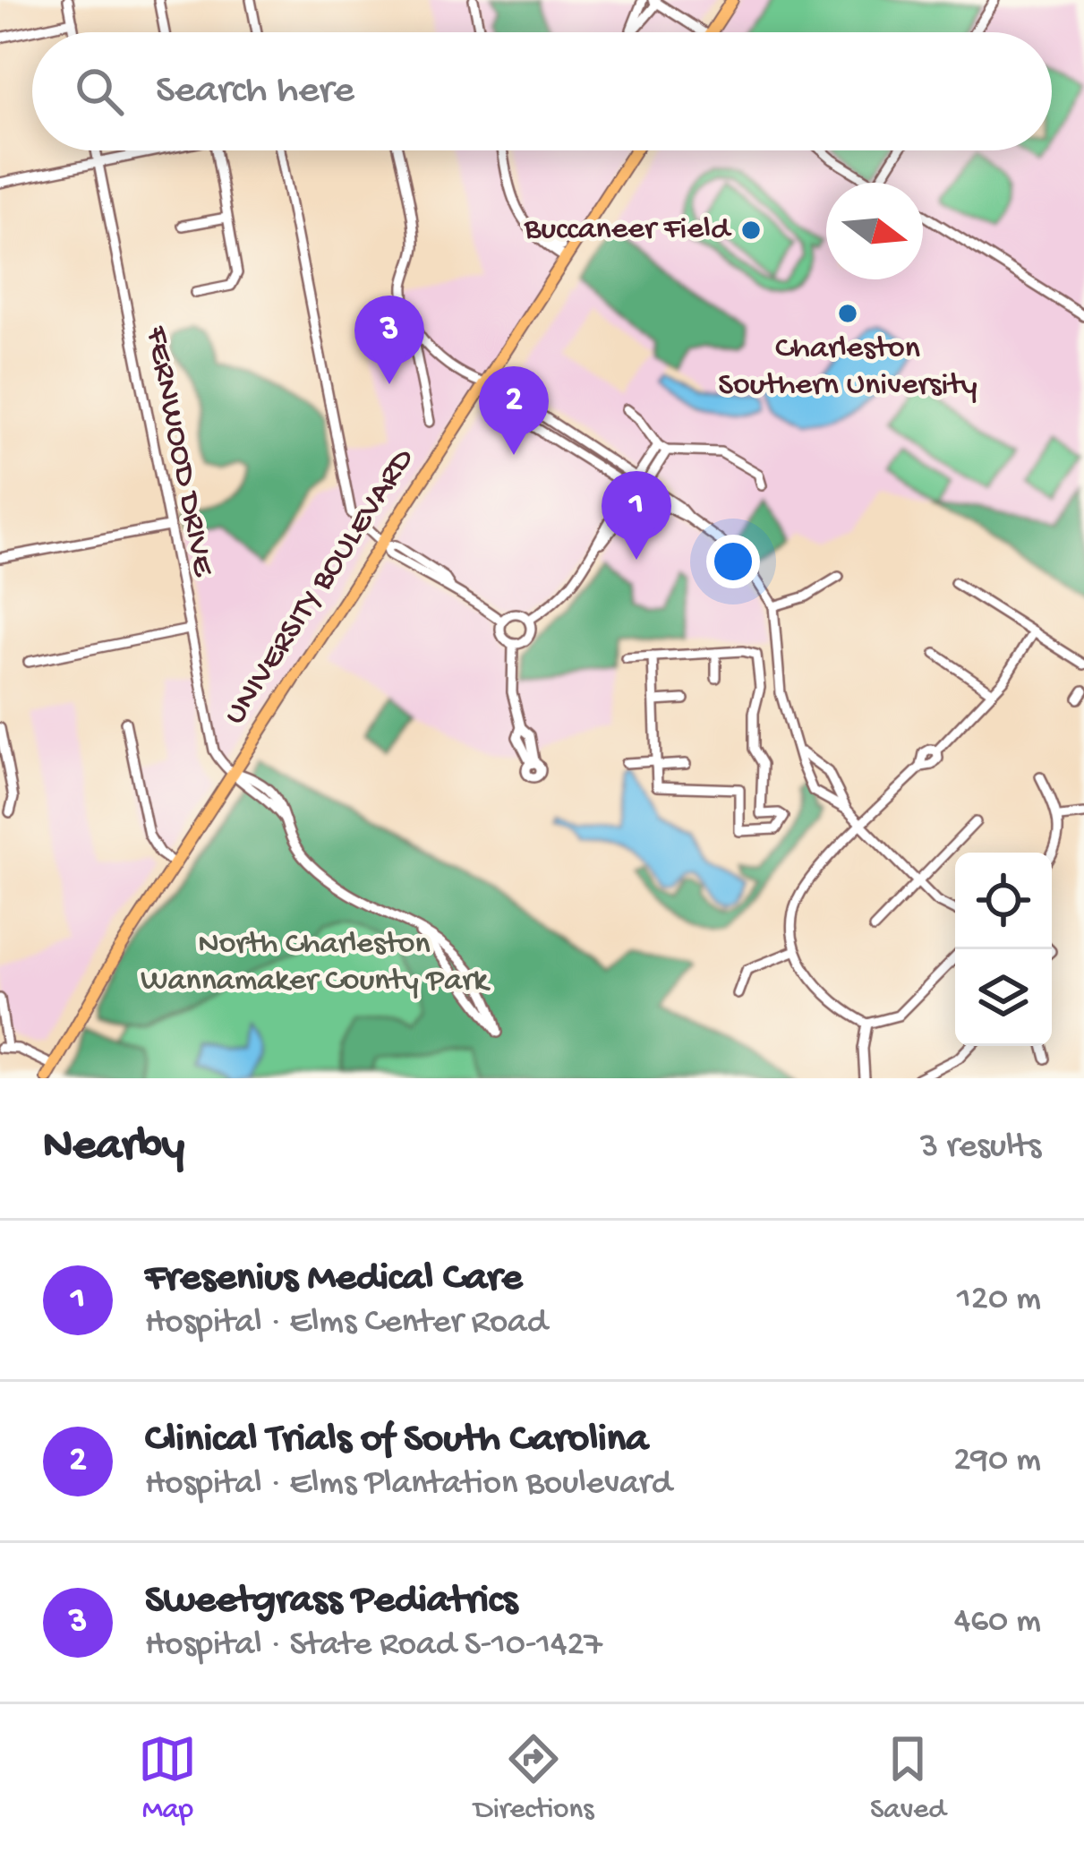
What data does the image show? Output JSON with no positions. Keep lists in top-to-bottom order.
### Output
{
  "streets": {
    "main road": ["UNIVERSITY BOULEVARD"],
    "street": ["FERNWOOD DRIVE"]
  },
  "crossings": [
    ["FERNWOOD DRIVE", "UNIVERSITY BOULEVARD"]
  ],
  "parks": ["North Charleston Wannamaker County Park"],
  "places": ["Buccaneer Field", "Charleston Southern University"],
  "north": "right",
  "page": {
    "search": "Search here",
    "pins": ["3", "2", "1"],
    "heading": ["Nearby", "3 results"],
    "list": [
      {
        "mark": "1",
        "name": "Fresenius Medical Care",
        "note": "Hospital · Elms Center Road",
        "value": "120 m"
      },
      {
        "mark": "2",
        "name": "Clinical Trials of South Carolina",
        "note": "Hospital · Elms Plantation Boulevard",
        "value": "290 m"
      },
      {
        "mark": "3",
        "name": "Sweetgrass Pediatrics",
        "note": "Hospital · State Road S-10-1427",
        "value": "460 m"
      }
    ],
    "nav": ["Map", "Directions", "Saved"]
  }
}
